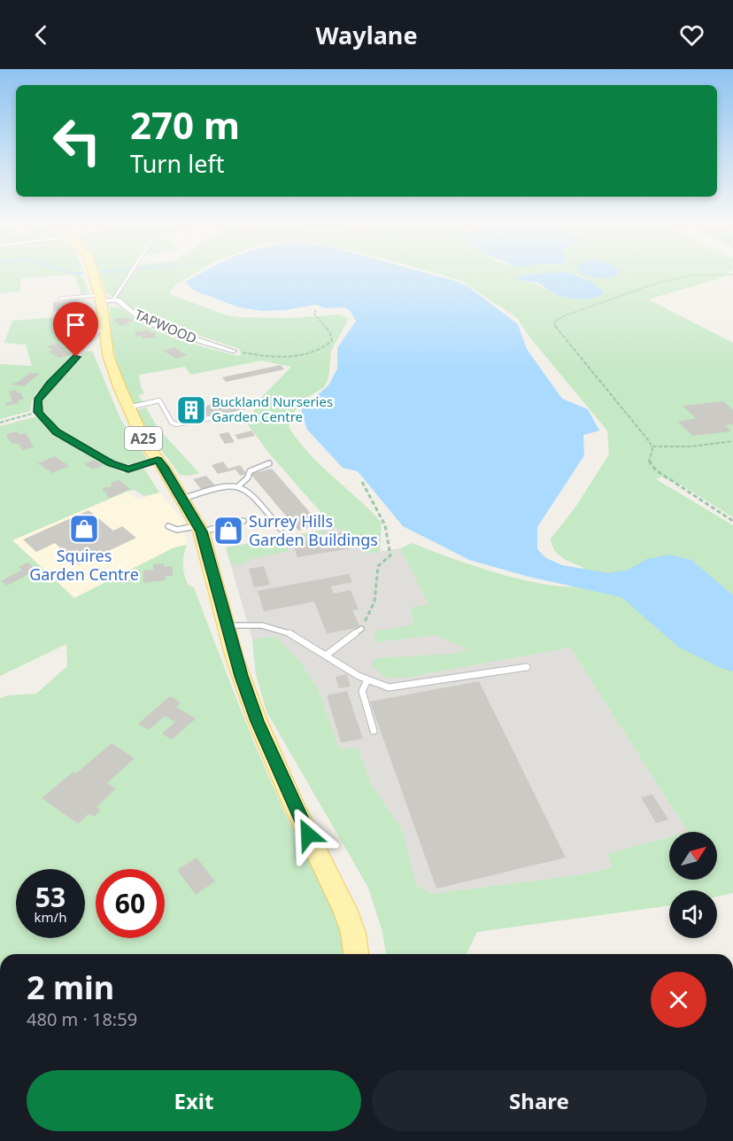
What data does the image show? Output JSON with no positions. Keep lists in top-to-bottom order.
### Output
{
  "streets": {
    "main road": ["A25"],
    "street": ["TAPWOOD"]
  },
  "crossings": [
    ["TAPWOOD", "A25"]
  ],
  "places": {
    "building": ["Buckland Nurseries Garden Centre"],
    "shop": ["Squires Garden Centre", "Surrey Hills Garden Buildings"]
  },
  "north": "top right",
  "page": {
    "header": "Waylane",
    "turn": ["270 m", "Turn left"],
    "speed": "53 km/h",
    "limit": "60",
    "heading": ["2 min", "480 m · 18:59"],
    "buttons": ["Exit", "Share"]
  }
}
